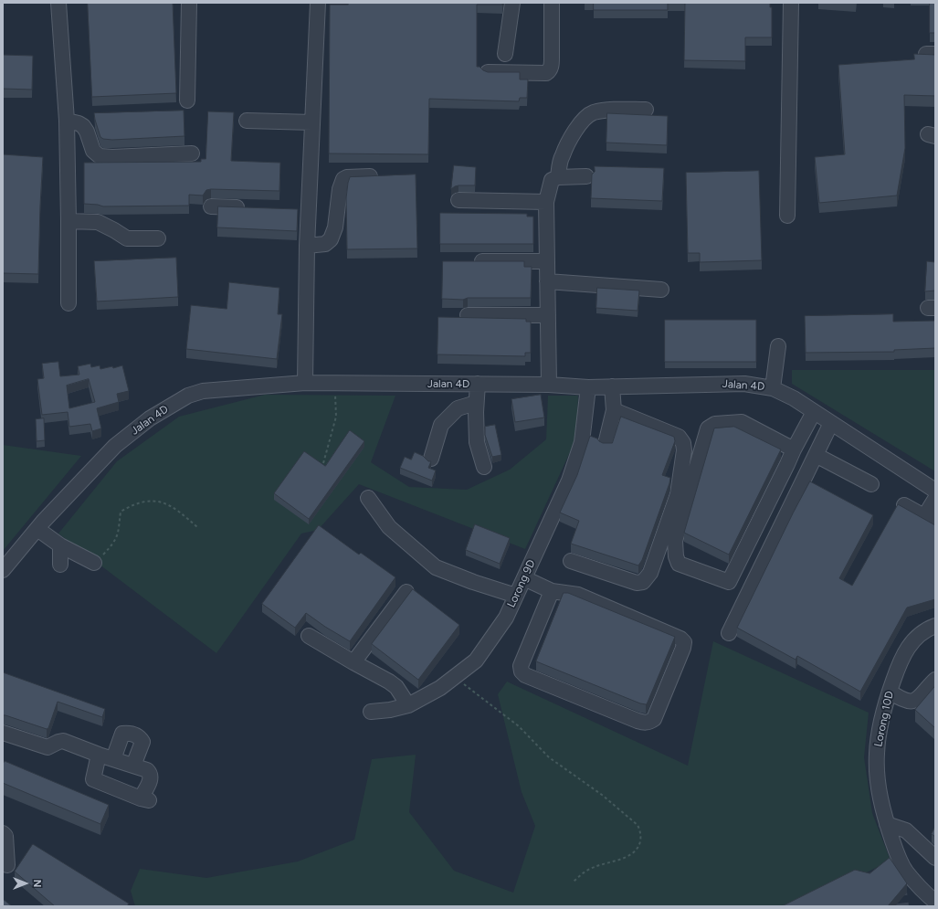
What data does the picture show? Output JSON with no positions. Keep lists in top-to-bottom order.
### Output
{
  "streets": {
    "street": ["Jalan 4D", "Lorong 9D", "Lorong 10D"]
  },
  "crossings": [
    ["Jalan 4D", "Lorong 9D"]
  ],
  "north": "right"
}
